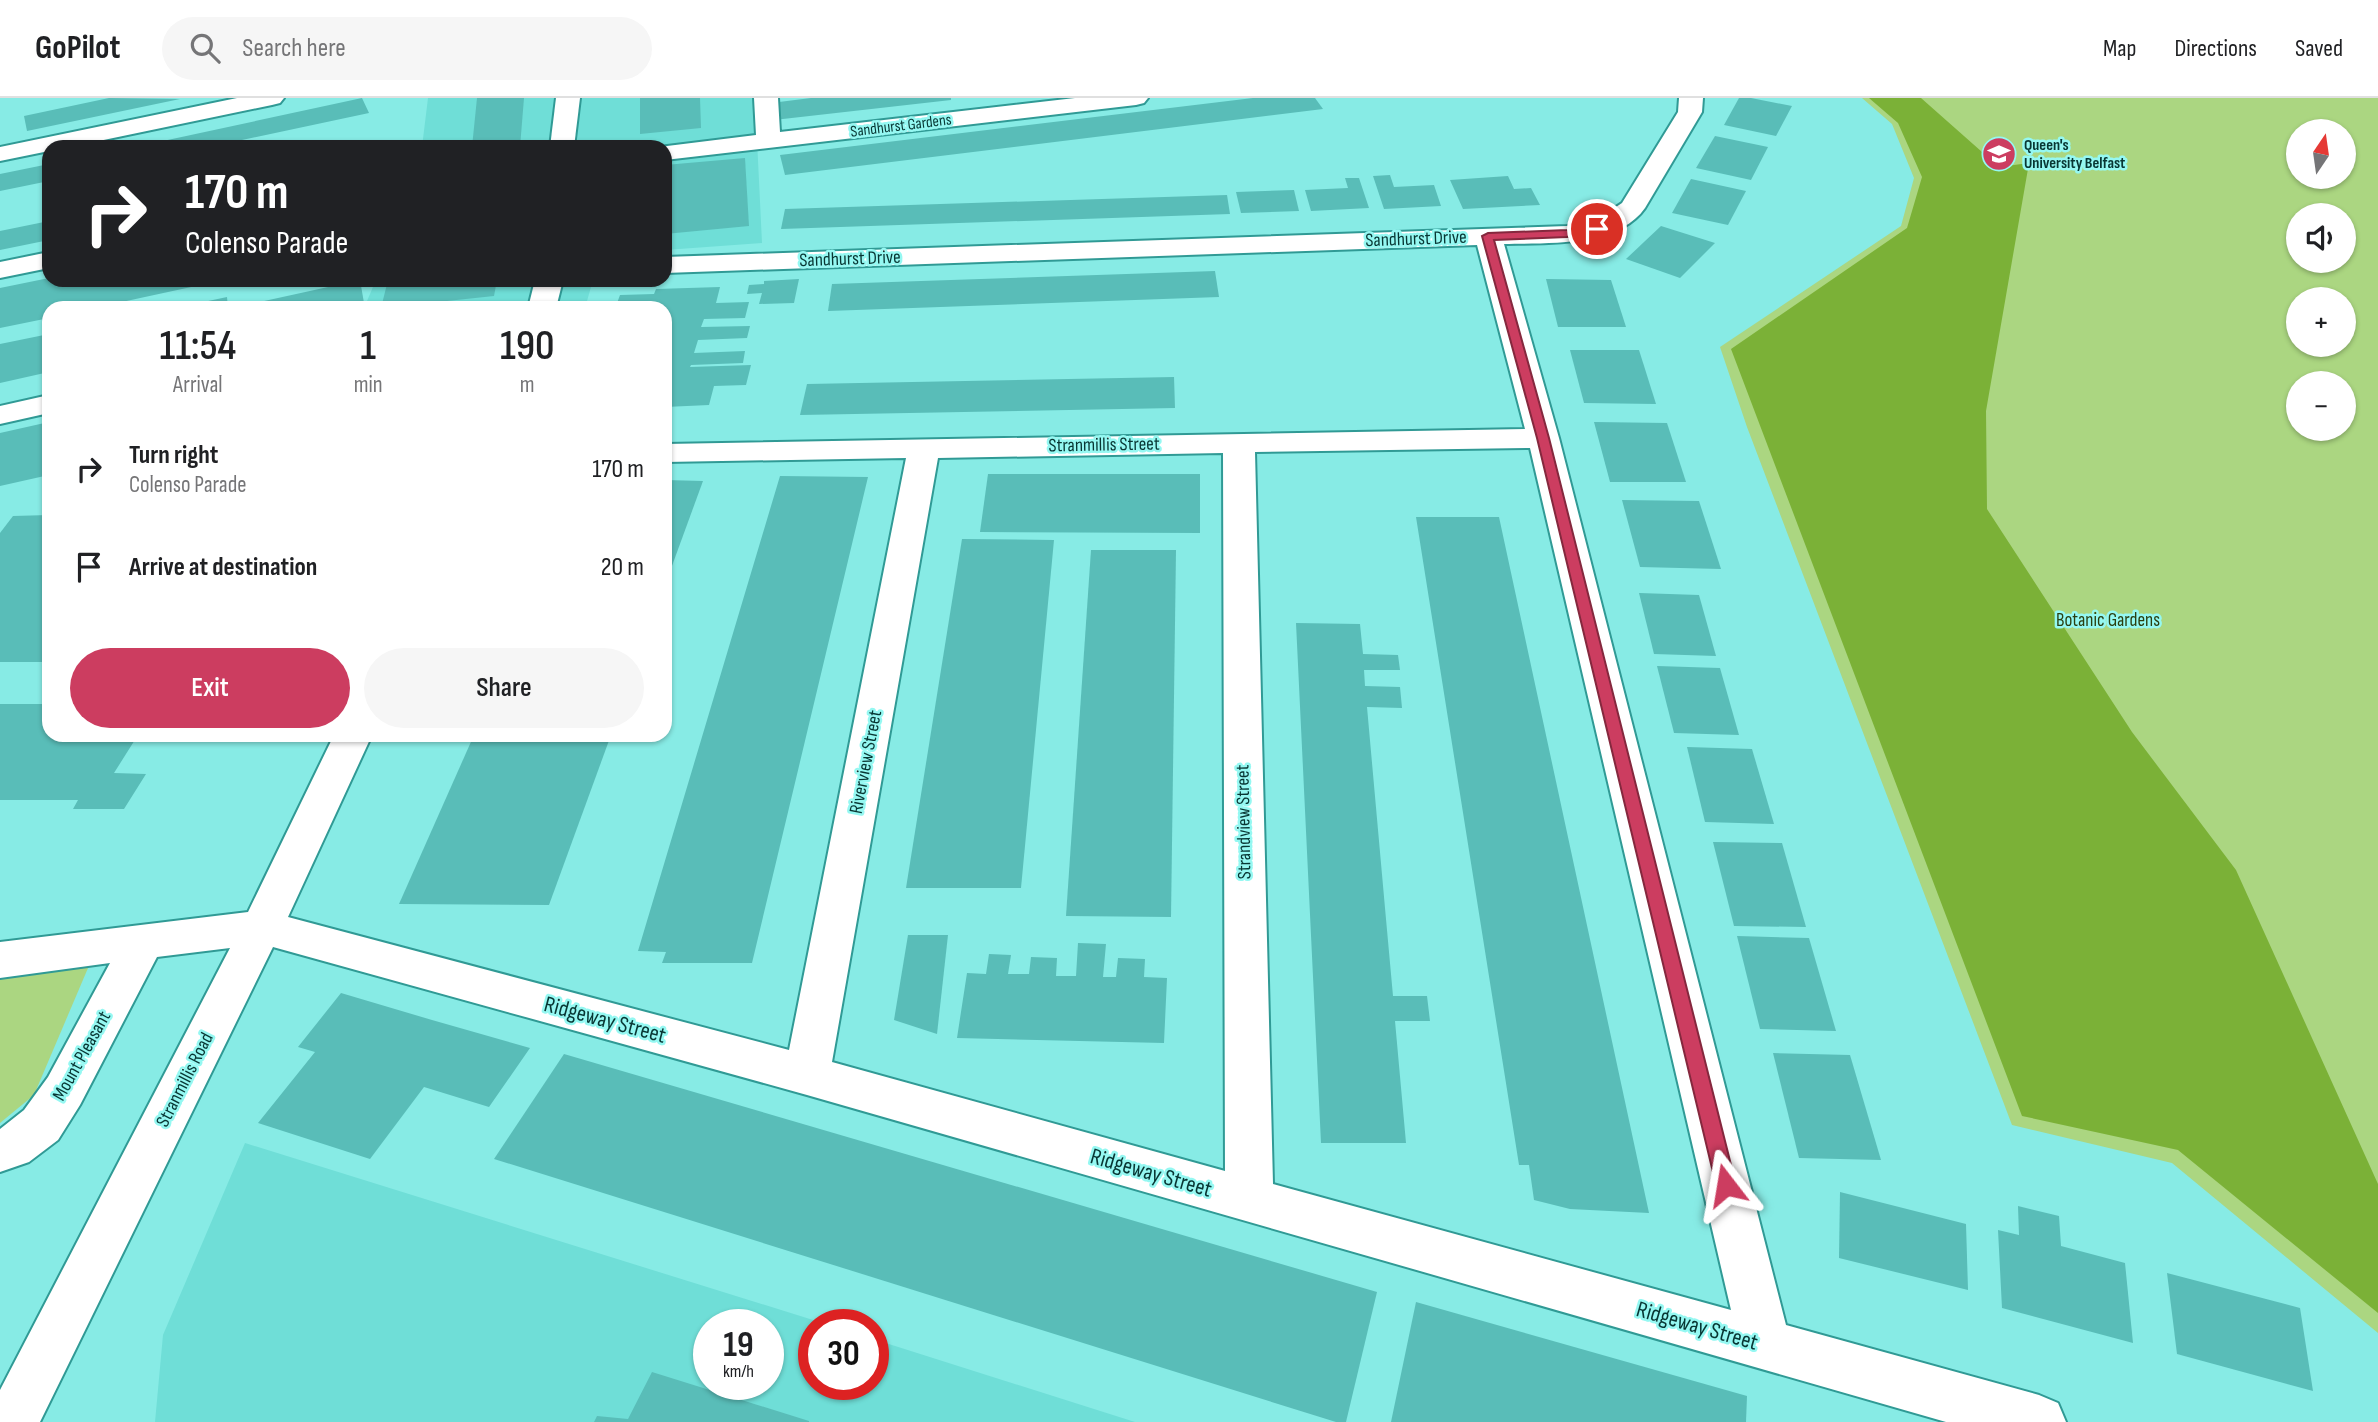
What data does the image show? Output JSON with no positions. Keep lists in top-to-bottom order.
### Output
{
  "streets": {
    "street": [
      "Sandhurst Gardens",
      "Sandhurst Drive",
      "Stranmillis Street",
      "Riverview Street",
      "Strandview Street",
      "Ridgeway Street",
      "Mount Pleasant",
      "Stranmillis Road"
    ]
  },
  "crossings": [
    ["Sandhurst Drive", "Stranmillis Street"],
    ["Sandhurst Drive", "Ridgeway Street"],
    ["Stranmillis Street", "Riverview Street"],
    ["Stranmillis Street", "Strandview Street"],
    ["Riverview Street", "Ridgeway Street"],
    ["Strandview Street", "Ridgeway Street"],
    ["Ridgeway Street", "Stranmillis Road"]
  ],
  "parks": ["Botanic Gardens"],
  "places": {
    "school or university": ["Queen's University Belfast"]
  },
  "north": "top",
  "page": {
    "header": "GoPilot",
    "search": "Search here",
    "nav": ["Map", "Directions", "Saved"],
    "map_buttons": ["+", "−"],
    "turn": ["170 m", "Colenso Parade"],
    "eta": [
      "11:54",
      "Arrival",
      "1",
      "min",
      "190",
      "m"
    ],
    "list": [
      {
        "name": "Turn right",
        "note": "Colenso Parade",
        "value": "170 m"
      },
      {
        "name": "Arrive at destination",
        "value": "20 m"
      }
    ],
    "buttons": ["Exit", "Share"],
    "speed": "19 km/h",
    "limit": "30"
  }
}
